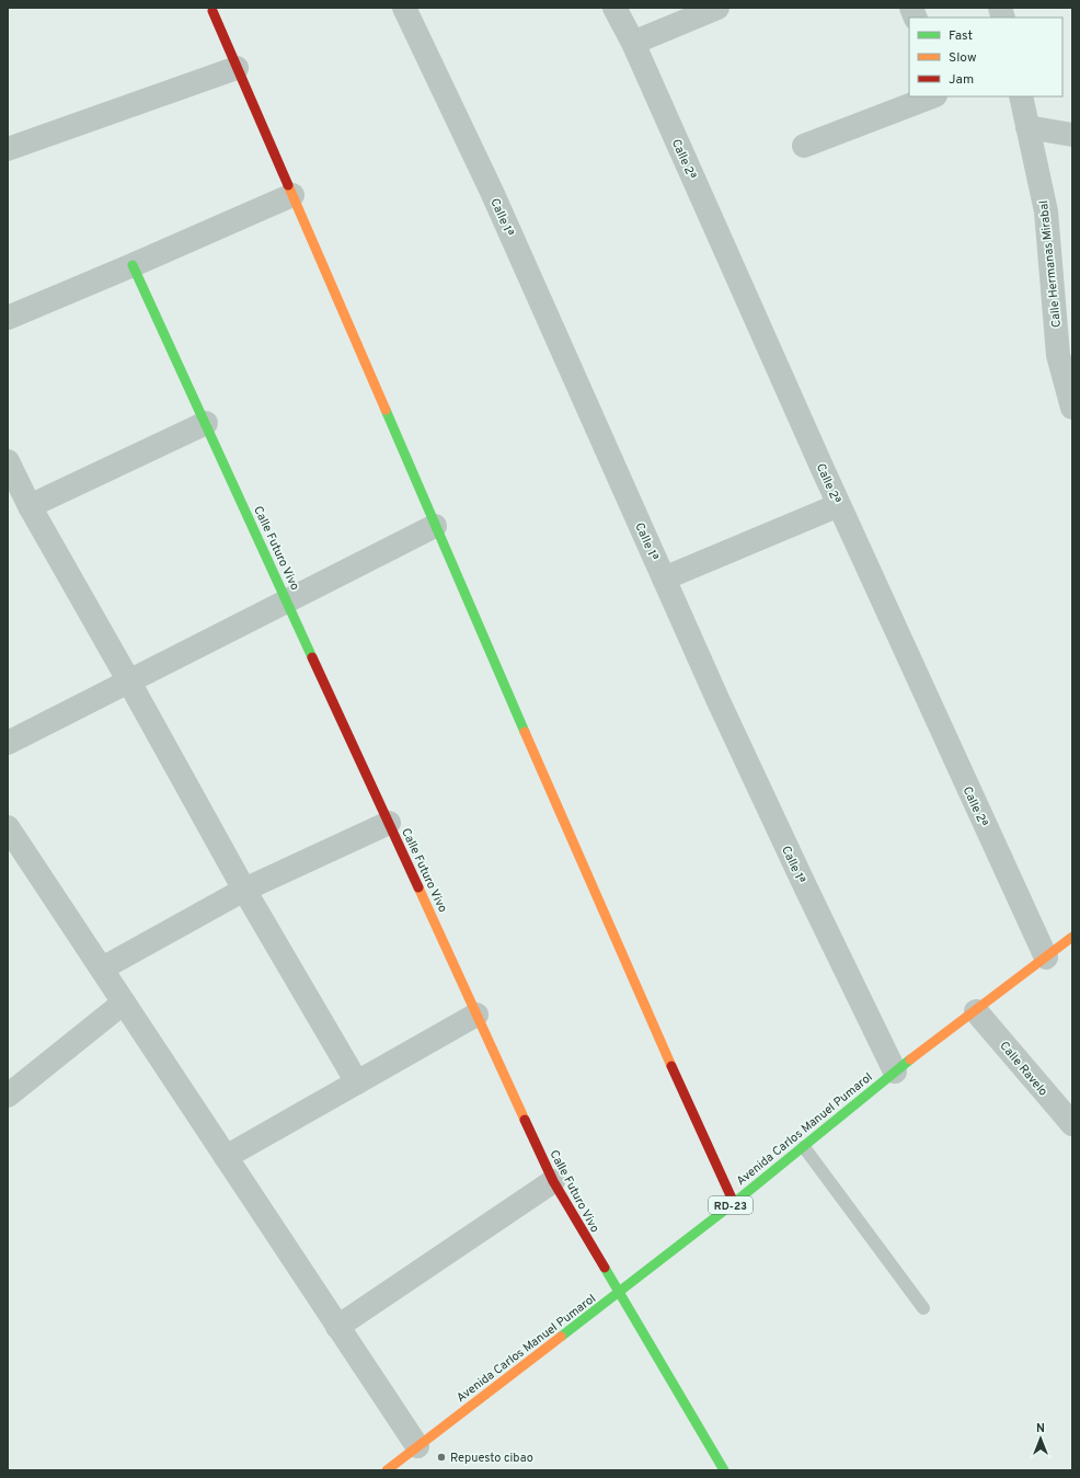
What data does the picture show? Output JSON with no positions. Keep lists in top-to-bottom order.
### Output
{
  "streets": {
    "street": [
      "Calle 2ª",
      "Calle 1ª",
      "Calle Hermanas Mirabal",
      "Calle Futuro Vivo",
      "Calle Ravelo",
      "Avenida Carlos Manuel Pumarol",
      "RD-23"
    ]
  },
  "crossings": [
    ["Calle 2ª", "Avenida Carlos Manuel Pumarol"],
    ["Calle 1ª", "Avenida Carlos Manuel Pumarol"],
    ["Calle Futuro Vivo", "Avenida Carlos Manuel Pumarol"],
    ["Calle Ravelo", "Avenida Carlos Manuel Pumarol"]
  ],
  "places": ["Repuesto cibao"],
  "legend": ["Fast", "Slow", "Jam"],
  "north": "top"
}
